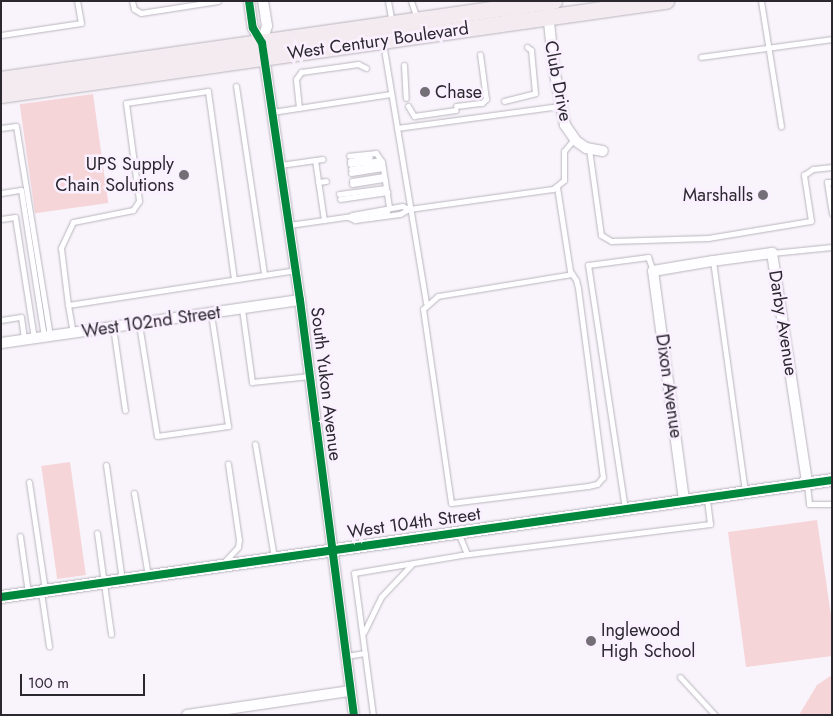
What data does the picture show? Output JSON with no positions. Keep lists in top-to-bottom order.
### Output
{
  "streets": {
    "main road": ["West Century Boulevard"],
    "street": [
      "Club Drive",
      "West 102nd Street",
      "Darby Avenue",
      "South Yukon Avenue",
      "Dixon Avenue",
      "West 104th Street"
    ]
  },
  "crossings": [
    ["West Century Boulevard", "Club Drive"],
    ["West Century Boulevard", "South Yukon Avenue"],
    ["West 102nd Street", "South Yukon Avenue"],
    ["Darby Avenue", "Dixon Avenue"],
    ["Darby Avenue", "West 104th Street"],
    ["South Yukon Avenue", "West 104th Street"],
    ["Dixon Avenue", "West 104th Street"]
  ],
  "places": [
    "Chase",
    "UPS Supply Chain Solutions",
    "Marshalls",
    "Inglewood High School"
  ],
  "scale_bar": "100 m"
}
